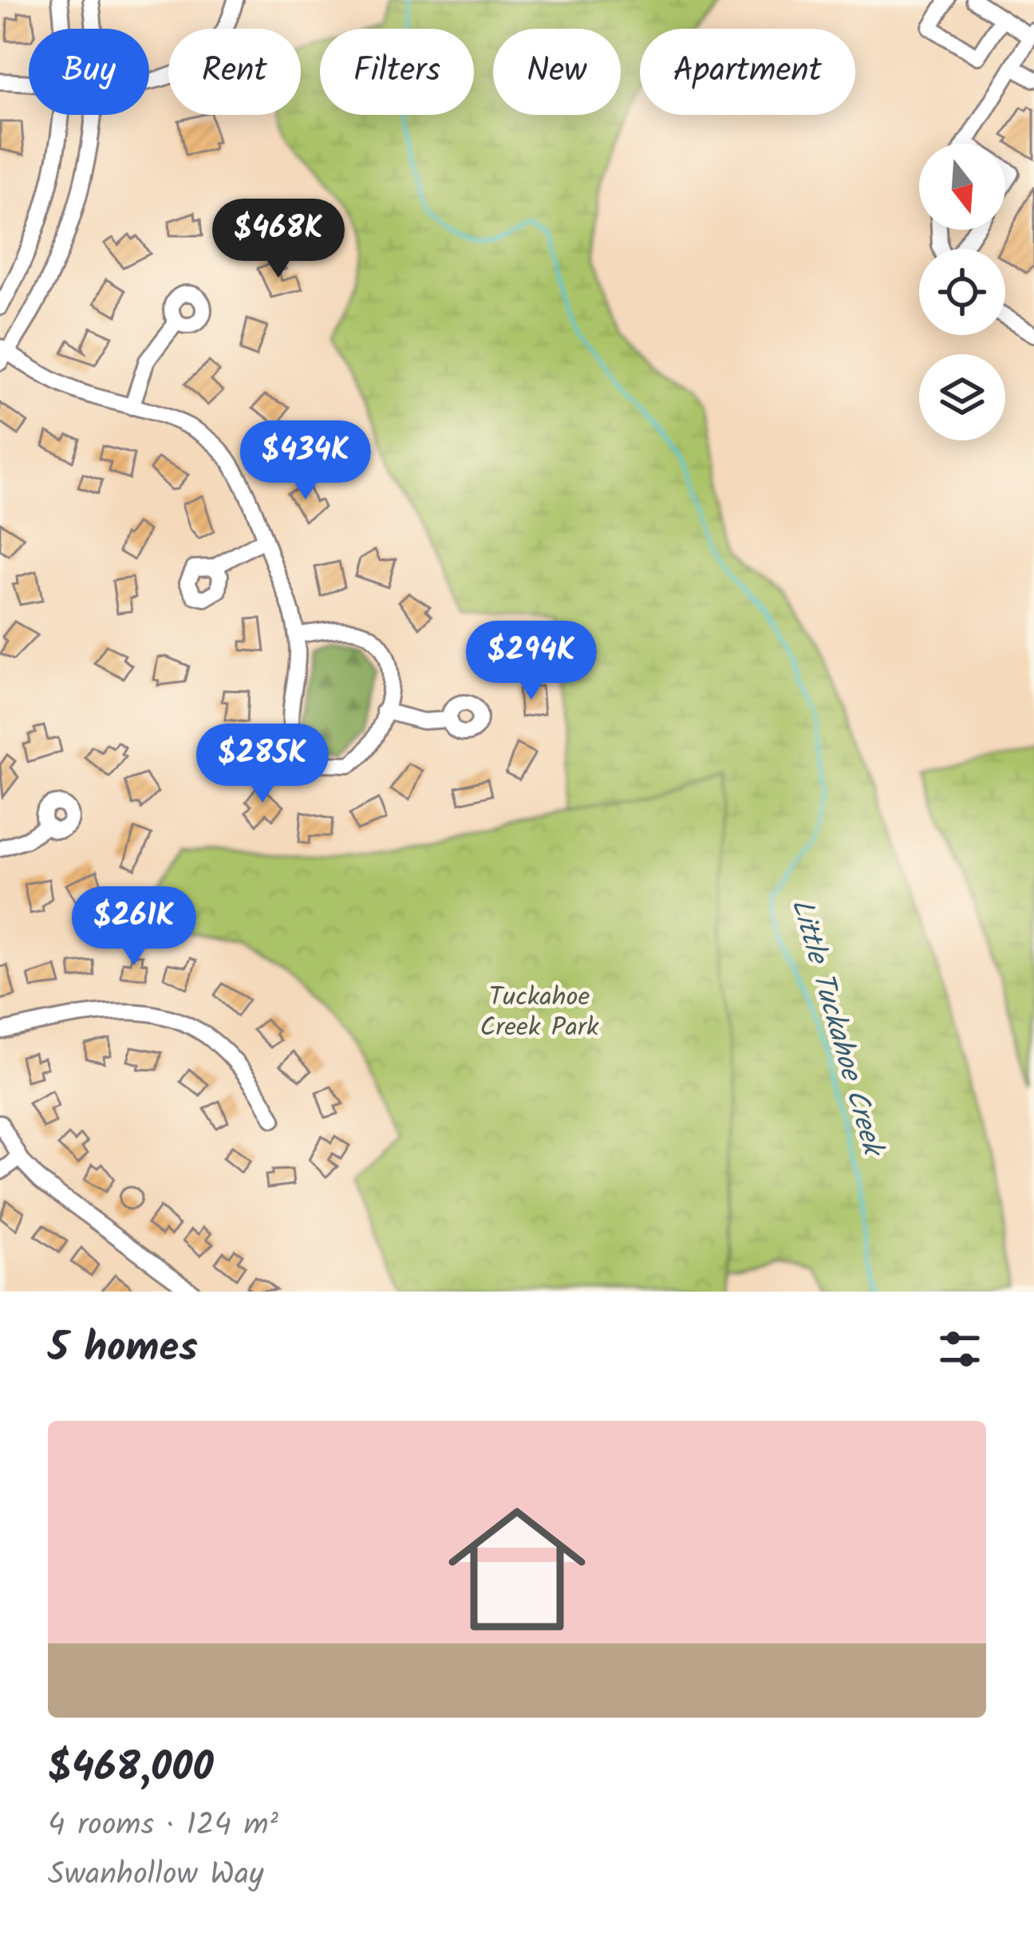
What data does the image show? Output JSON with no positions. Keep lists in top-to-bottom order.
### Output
{
  "water": ["Little Tuckahoe Creek"],
  "parks": ["Tuckahoe Creek Park"],
  "north": "bottom",
  "page": {
    "chip": [
      "Buy",
      "Rent",
      "Filters",
      "New",
      "Apartment"
    ],
    "price": [
      "$468K",
      "$434K",
      "$294K",
      "$285K",
      "$261K"
    ],
    "heading": "5 homes",
    "list": [
      {
        "name": "$468,000",
        "note": "4 rooms · 124 m² · Swanhollow Way"
      }
    ]
  }
}
